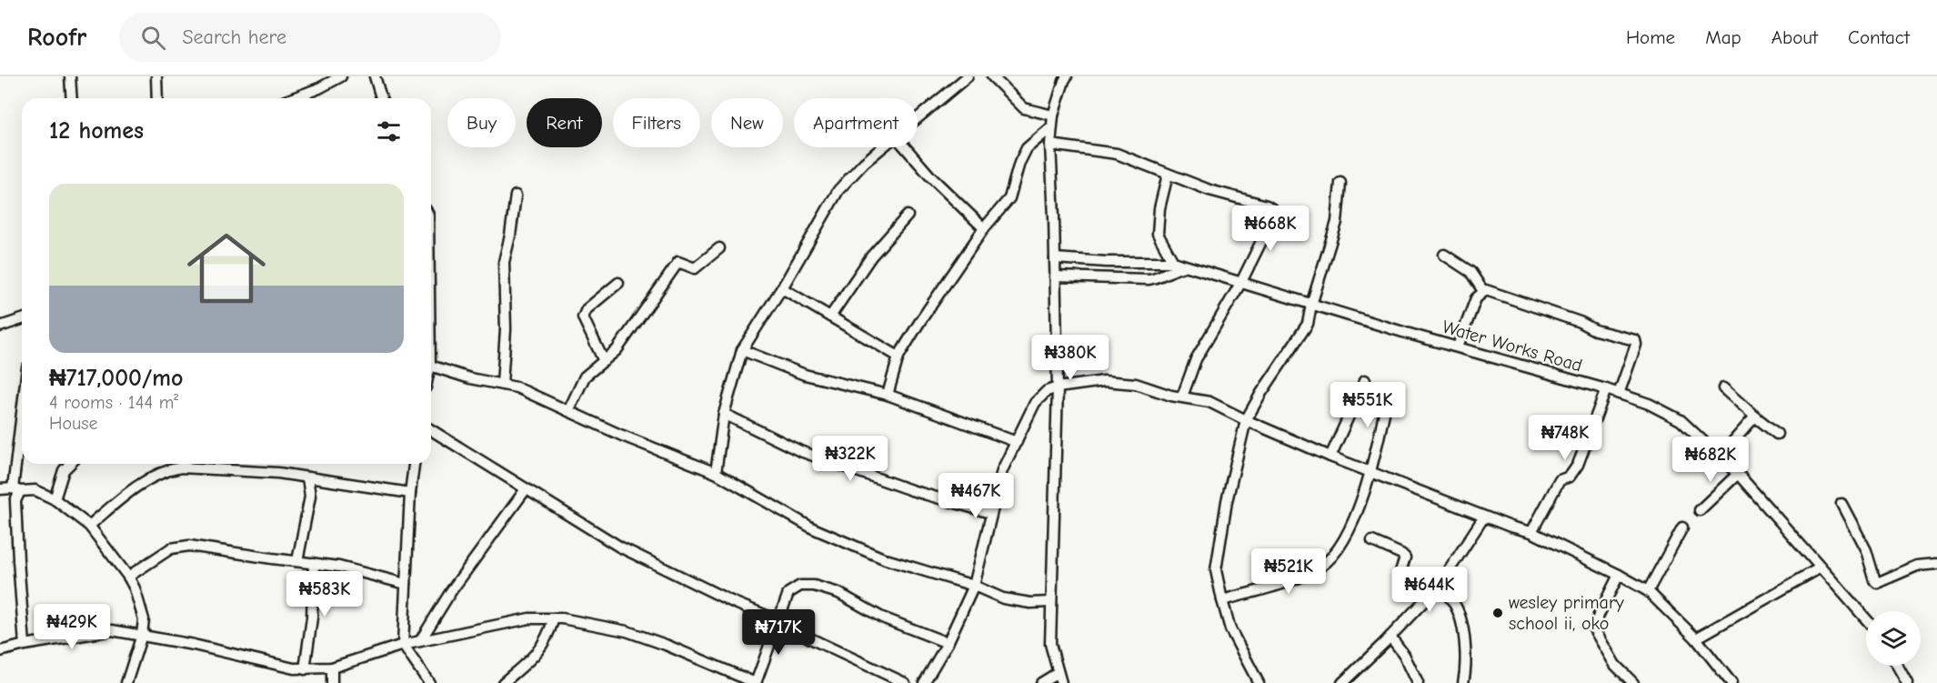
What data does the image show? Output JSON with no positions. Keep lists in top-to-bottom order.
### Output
{
  "streets": {
    "street": ["Water Works Road"]
  },
  "places": ["wesley primary school ii, oko"],
  "page": {
    "header": "Roofr",
    "search": "Search here",
    "nav": [
      "Home",
      "Map",
      "About",
      "Contact"
    ],
    "chip": [
      "Buy",
      "Rent",
      "Filters",
      "New",
      "Apartment"
    ],
    "heading": "12 homes",
    "list": [
      {
        "name": "₦717,000/mo",
        "note": "4 rooms · 144 m² · House"
      }
    ],
    "price": [
      "₦668K",
      "₦380K",
      "₦551K",
      "₦748K",
      "₦322K",
      "₦682K",
      "₦467K",
      "₦521K",
      "₦644K",
      "₦583K",
      "₦429K",
      "₦717K"
    ]
  }
}
